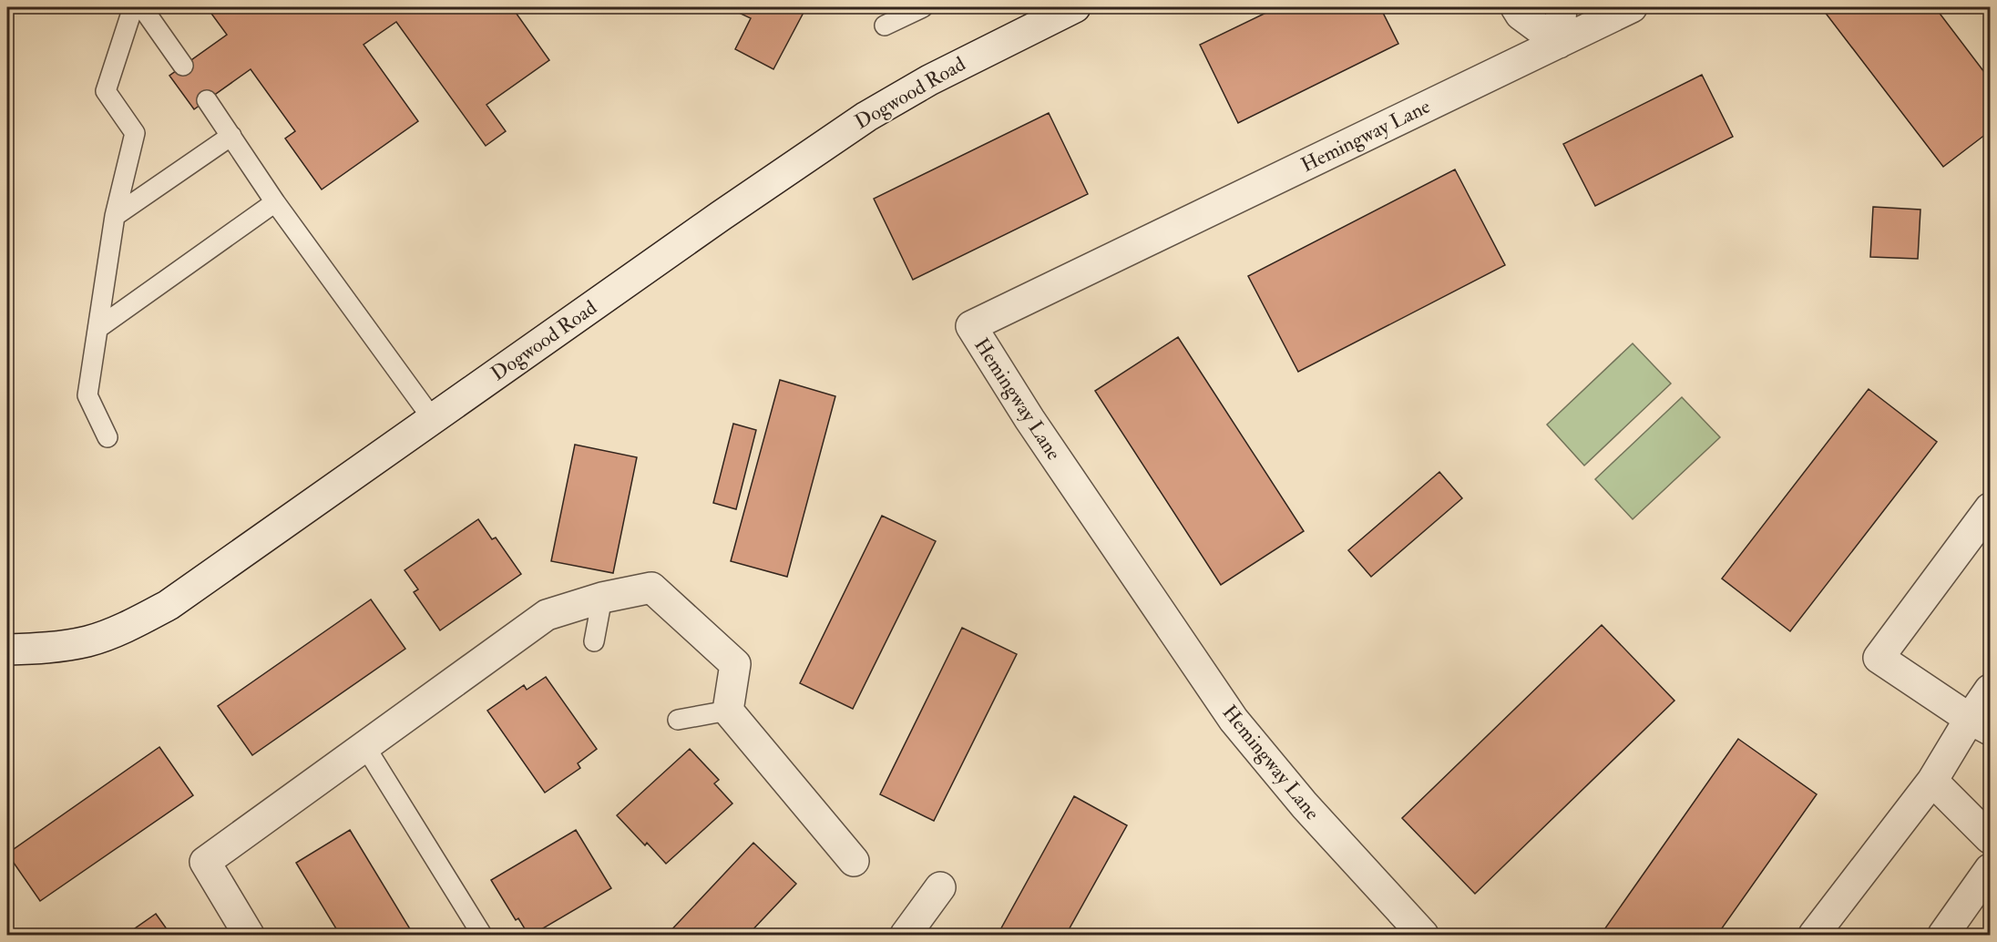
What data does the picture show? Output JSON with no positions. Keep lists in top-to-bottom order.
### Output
{
  "streets": {
    "street": ["Dogwood Road", "Hemingway Lane"]
  }
}
